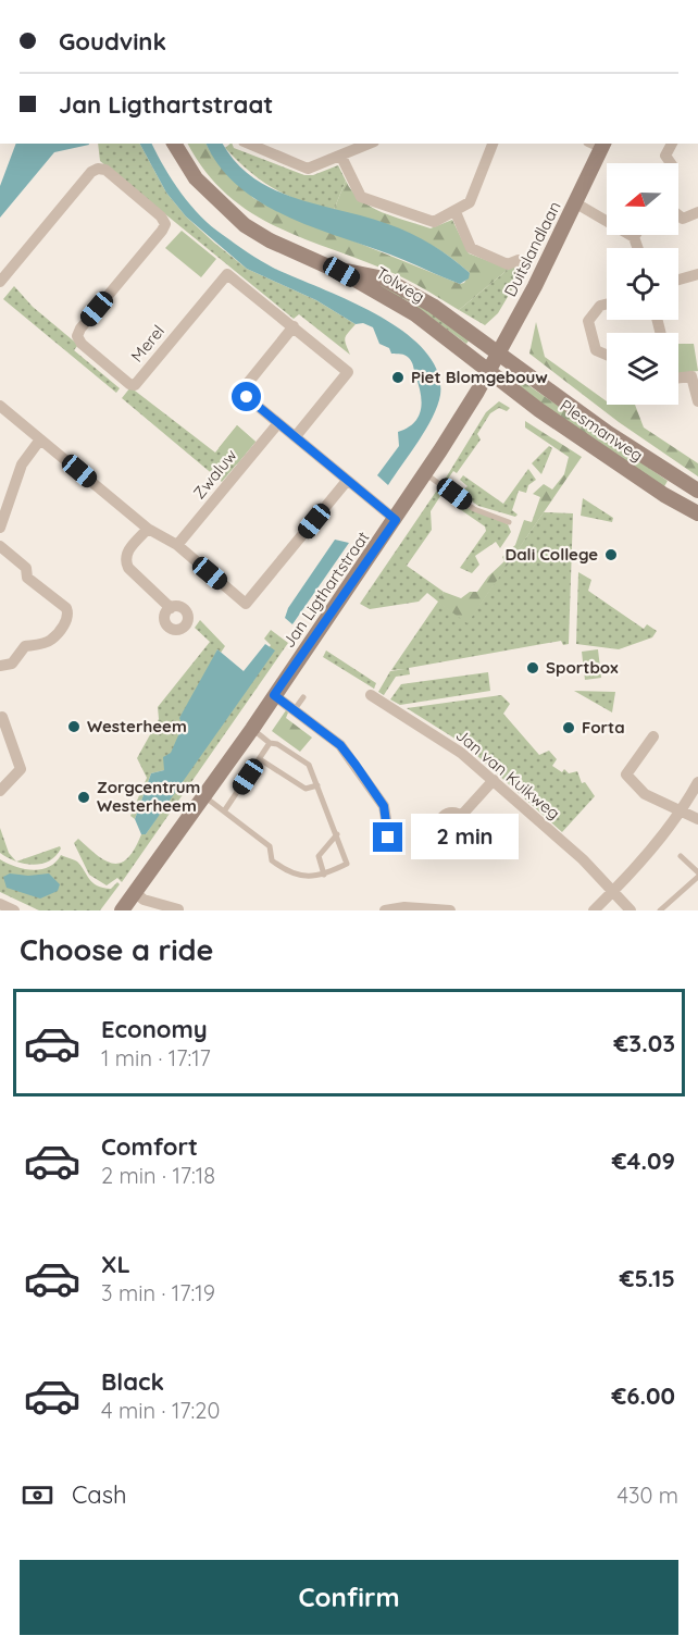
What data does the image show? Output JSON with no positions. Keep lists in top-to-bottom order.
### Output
{
  "streets": {
    "main road": [
      "Duitslandlaan",
      "Tolweg",
      "Plesmanweg",
      "Jan Ligthartstraat"
    ],
    "street": ["Merel", "Zwaluw", "Jan van Kuikweg"]
  },
  "crossings": [
    ["Duitslandlaan", "Tolweg"],
    ["Duitslandlaan", "Plesmanweg"],
    ["Duitslandlaan", "Jan Ligthartstraat"],
    ["Tolweg", "Plesmanweg"],
    ["Tolweg", "Jan Ligthartstraat"],
    ["Plesmanweg", "Jan Ligthartstraat"]
  ],
  "places": [
    "Piet Blomgebouw",
    "Dali College",
    "Sportbox",
    "Westerheem",
    "Forta",
    "Zorgcentrum Westerheem"
  ],
  "north": "left",
  "page": {
    "banner": ["Goudvink", "Jan Ligthartstraat"],
    "bubble": "2 min",
    "heading": "Choose a ride",
    "list": [
      {
        "name": "Economy",
        "note": "1 min · 17:17",
        "value": "€3.03"
      },
      {
        "name": "Comfort",
        "note": "2 min · 17:18",
        "value": "€4.09"
      },
      {
        "name": "XL",
        "note": "3 min · 17:19",
        "value": "€5.15"
      },
      {
        "name": "Black",
        "note": "4 min · 17:20",
        "value": "€6.00"
      }
    ],
    "pay": ["Cash", "430 m"],
    "buttons": "Confirm"
  }
}
